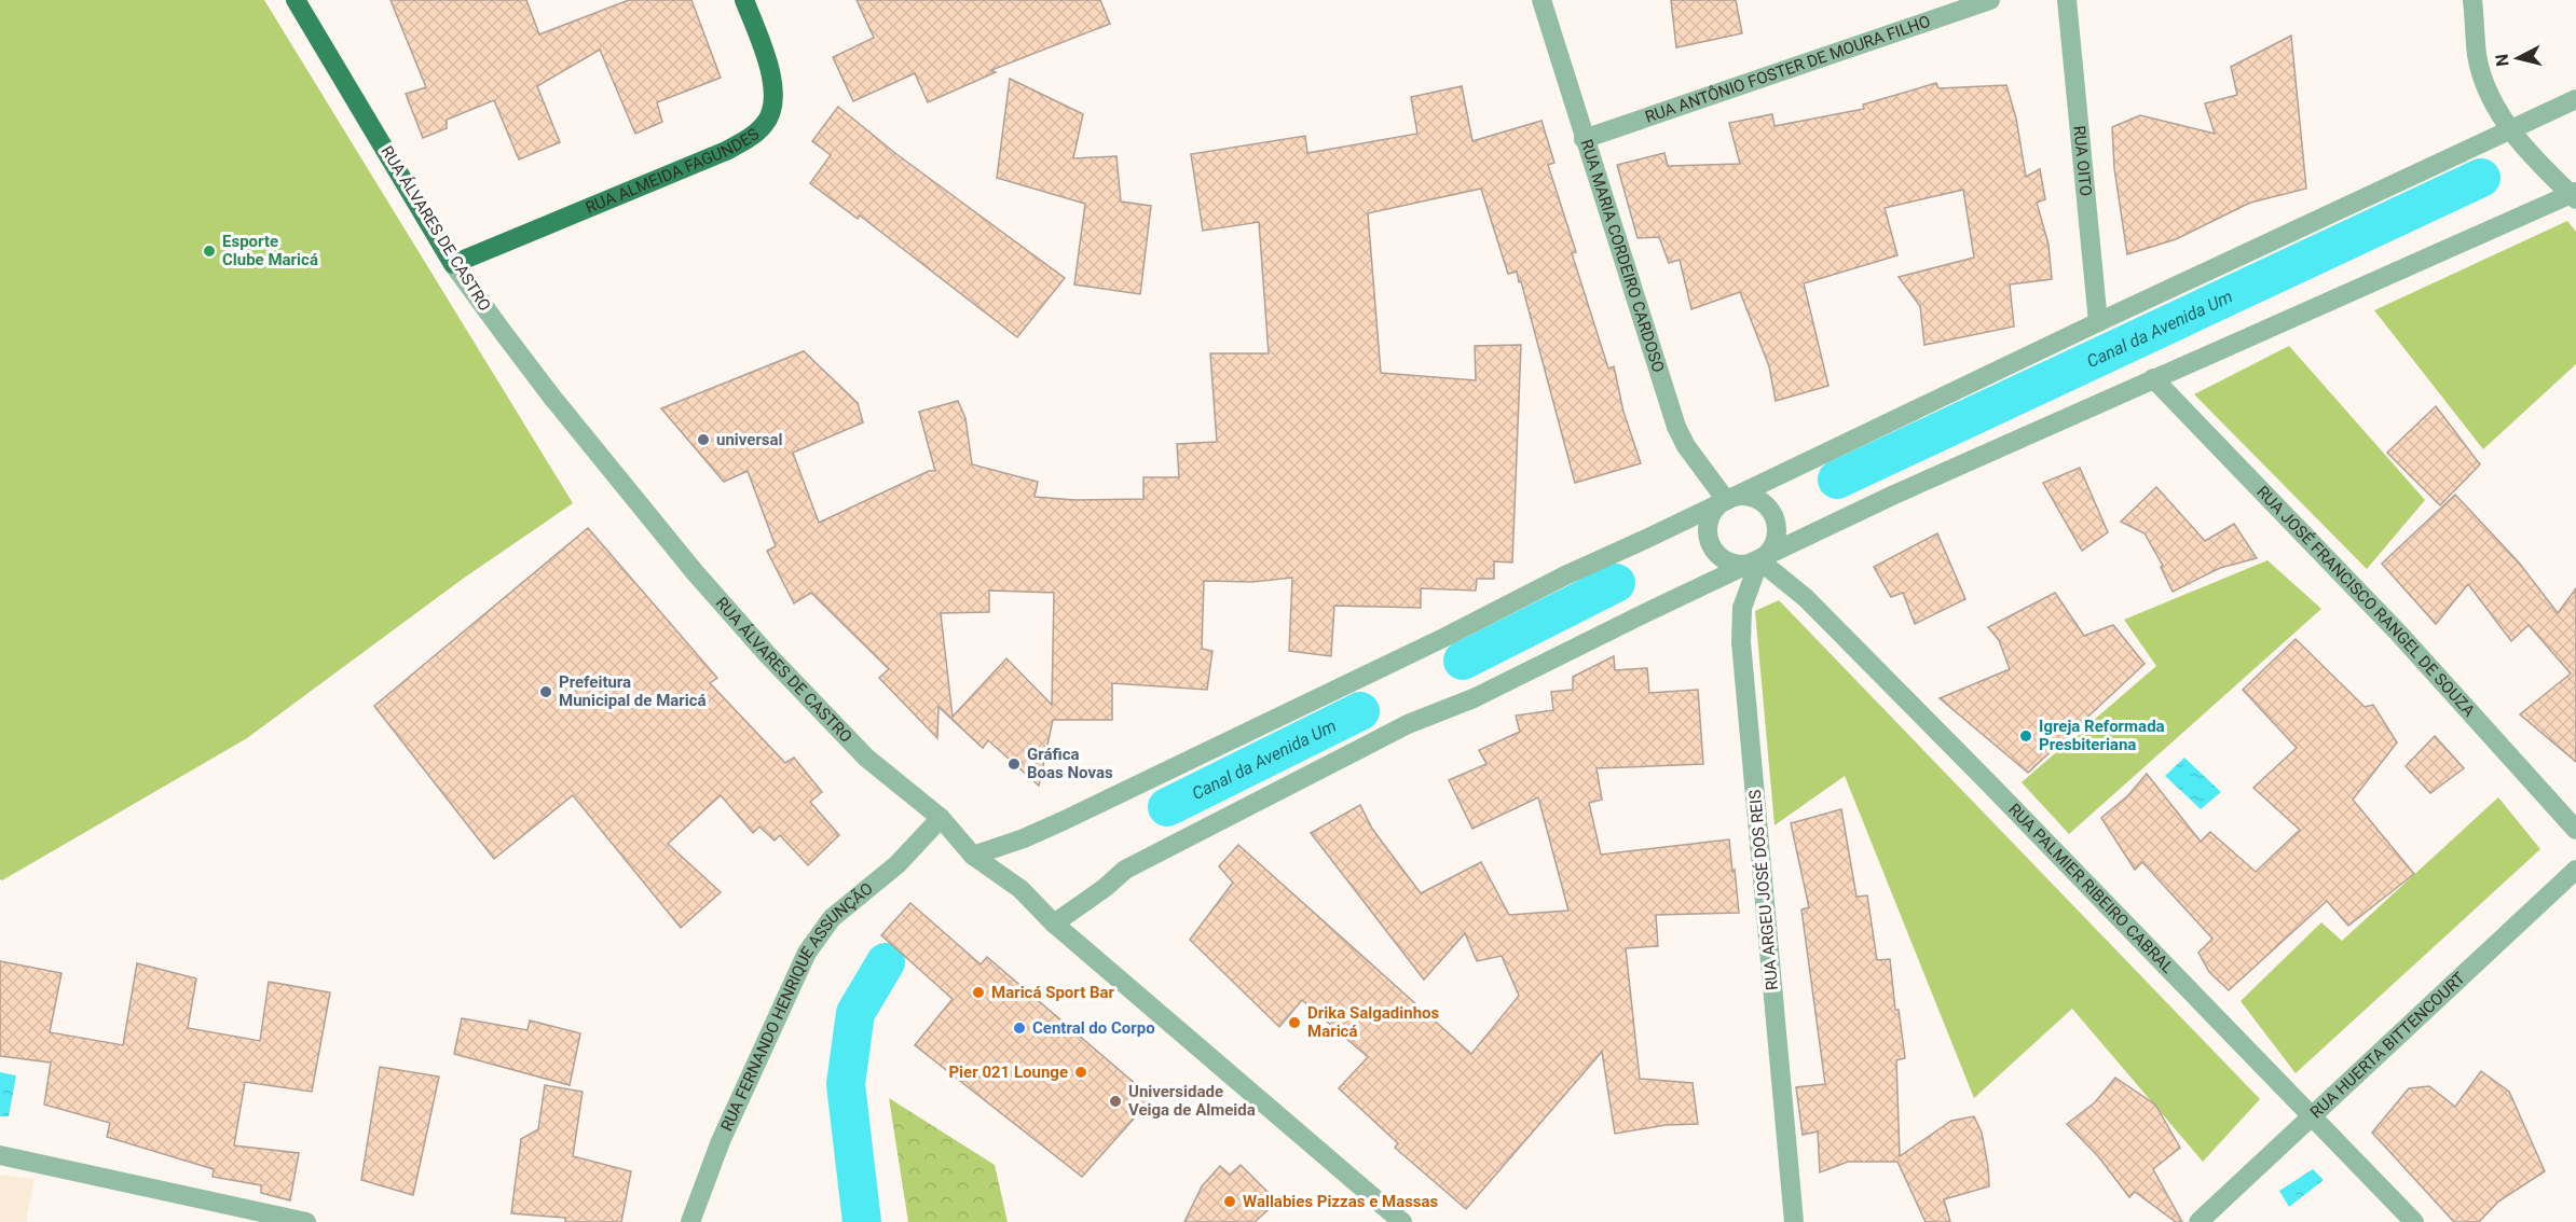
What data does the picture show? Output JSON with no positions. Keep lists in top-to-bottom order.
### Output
{
  "streets": {
    "main road": ["RUA ALMEIDA FAGUNDES", "RUA ÁLVARES DE CASTRO"],
    "street": [
      "RUA ANTÔNIO FOSTER DE MOURA FILHO",
      "RUA OITO",
      "RUA MARIA CORDEIRO CARDOSO",
      "RUA JOSÉ FRANCISCO RANGEL DE SOUZA",
      "RUA PALMIER RIBEIRO CABRAL",
      "RUA ARGEU JOSÉ DOS REIS",
      "RUA FERNANDO HENRIQUE ASSUNÇÃO",
      "RUA HUERTA BITTENCOURT"
    ]
  },
  "crossings": [
    ["RUA ANTÔNIO FOSTER DE MOURA FILHO", "RUA MARIA CORDEIRO CARDOSO"],
    ["RUA ALMEIDA FAGUNDES", "RUA ÁLVARES DE CASTRO"],
    ["RUA ÁLVARES DE CASTRO", "RUA FERNANDO HENRIQUE ASSUNÇÃO"],
    ["RUA MARIA CORDEIRO CARDOSO", "RUA PALMIER RIBEIRO CABRAL"],
    ["RUA MARIA CORDEIRO CARDOSO", "RUA ARGEU JOSÉ DOS REIS"],
    ["RUA PALMIER RIBEIRO CABRAL", "RUA ARGEU JOSÉ DOS REIS"],
    ["RUA PALMIER RIBEIRO CABRAL", "RUA HUERTA BITTENCOURT"]
  ],
  "water": ["Canal da Avenida Um"],
  "places": [
    "Esporte Clube Maricá",
    "universal",
    "Prefeitura Municipal de Maricá",
    "Igreja Reformada Presbiteriana",
    "Gráfica Boas Novas",
    "Maricá Sport Bar",
    "Drika Salgadinhos Maricá",
    "Central do Corpo",
    "Pier 021 Lounge",
    "Universidade Veiga de Almeida",
    "Wallabies Pizzas e Massas"
  ],
  "north": "left"
}
